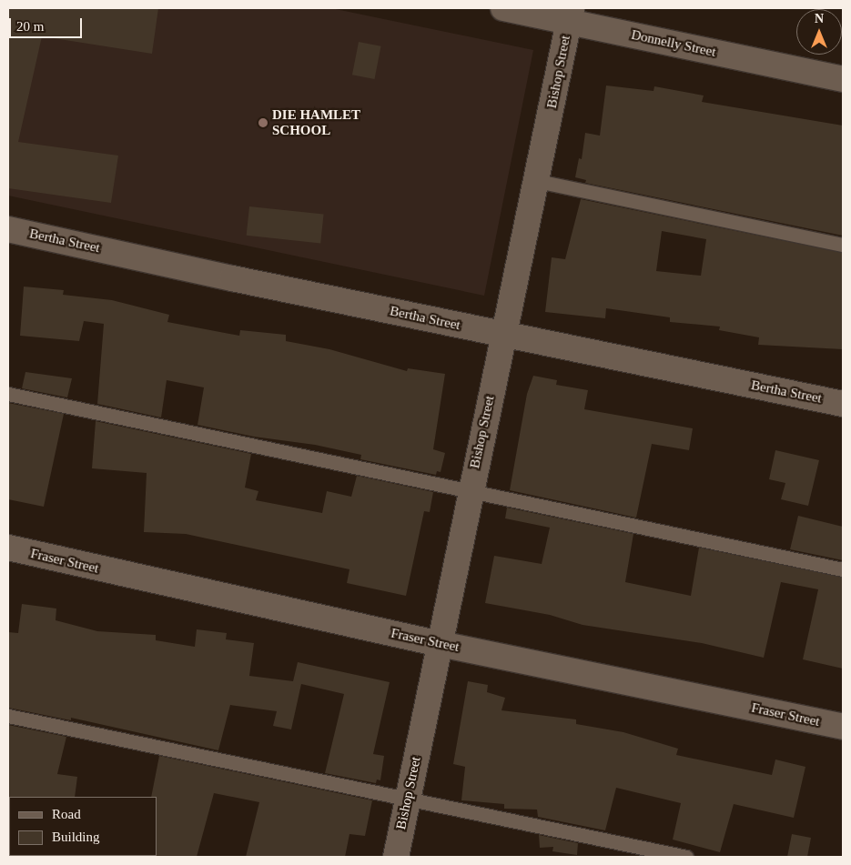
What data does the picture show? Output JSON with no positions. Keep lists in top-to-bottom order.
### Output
{
  "streets": {
    "street": [
      "Donnelly Street",
      "Bishop Street",
      "Bertha Street",
      "Fraser Street"
    ]
  },
  "crossings": [
    ["Donnelly Street", "Bishop Street"],
    ["Bishop Street", "Bertha Street"],
    ["Bishop Street", "Fraser Street"]
  ],
  "places": ["DIE HAMLET SCHOOL"],
  "legend": ["Road", "Building"],
  "scale_bar": "20 m",
  "north": "top"
}
